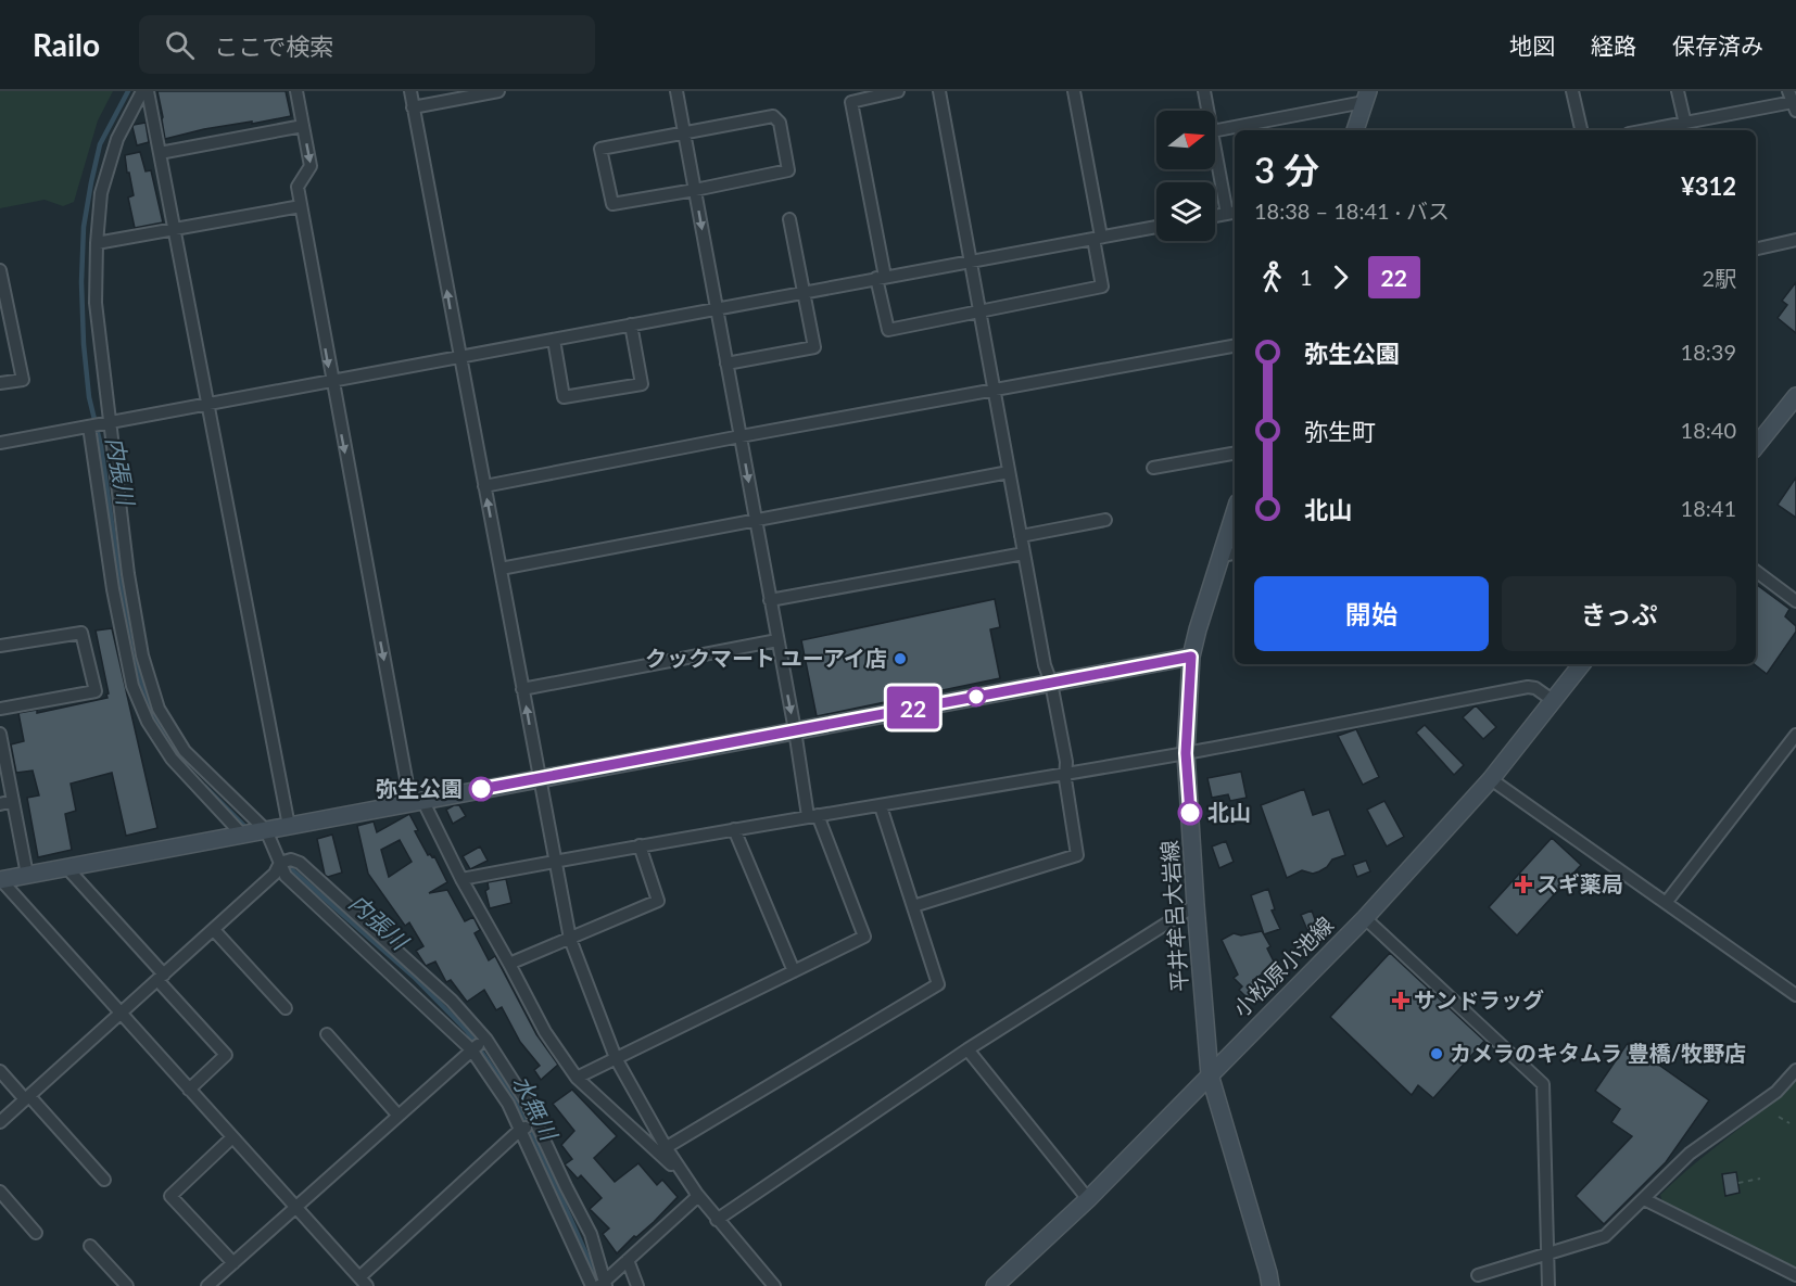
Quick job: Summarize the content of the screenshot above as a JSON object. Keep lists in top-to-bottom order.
{
  "streets": {
    "main road": ["平井牟呂大岩線", "小松原小池線"]
  },
  "crossings": [
    ["平井牟呂大岩線", "小松原小池線"]
  ],
  "water": ["内張川", "水無川"],
  "places": {
    "other": [
      "クックマート ユーアイ店",
      "弥生公園",
      "北山",
      "カメラのキタムラ 豊橋/牧野店"
    ],
    "health": ["スギ薬局", "サンドラッグ"]
  },
  "lines": ["bus line 22"],
  "north": "right",
  "page": {
    "header": "Railo",
    "search": "ここで検索",
    "nav": ["地図", "経路", "保存済み"],
    "on_map": "22",
    "heading": ["3 分", "18:38 – 18:41 · バス", "¥312"],
    "legs": ["1", "22", "2駅"],
    "list": [
      {
        "name": "弥生公園",
        "value": "18:39"
      },
      {
        "name": "弥生町",
        "value": "18:40"
      },
      {
        "name": "北山",
        "value": "18:41"
      }
    ],
    "buttons": ["開始", "きっぷ"]
  }
}
